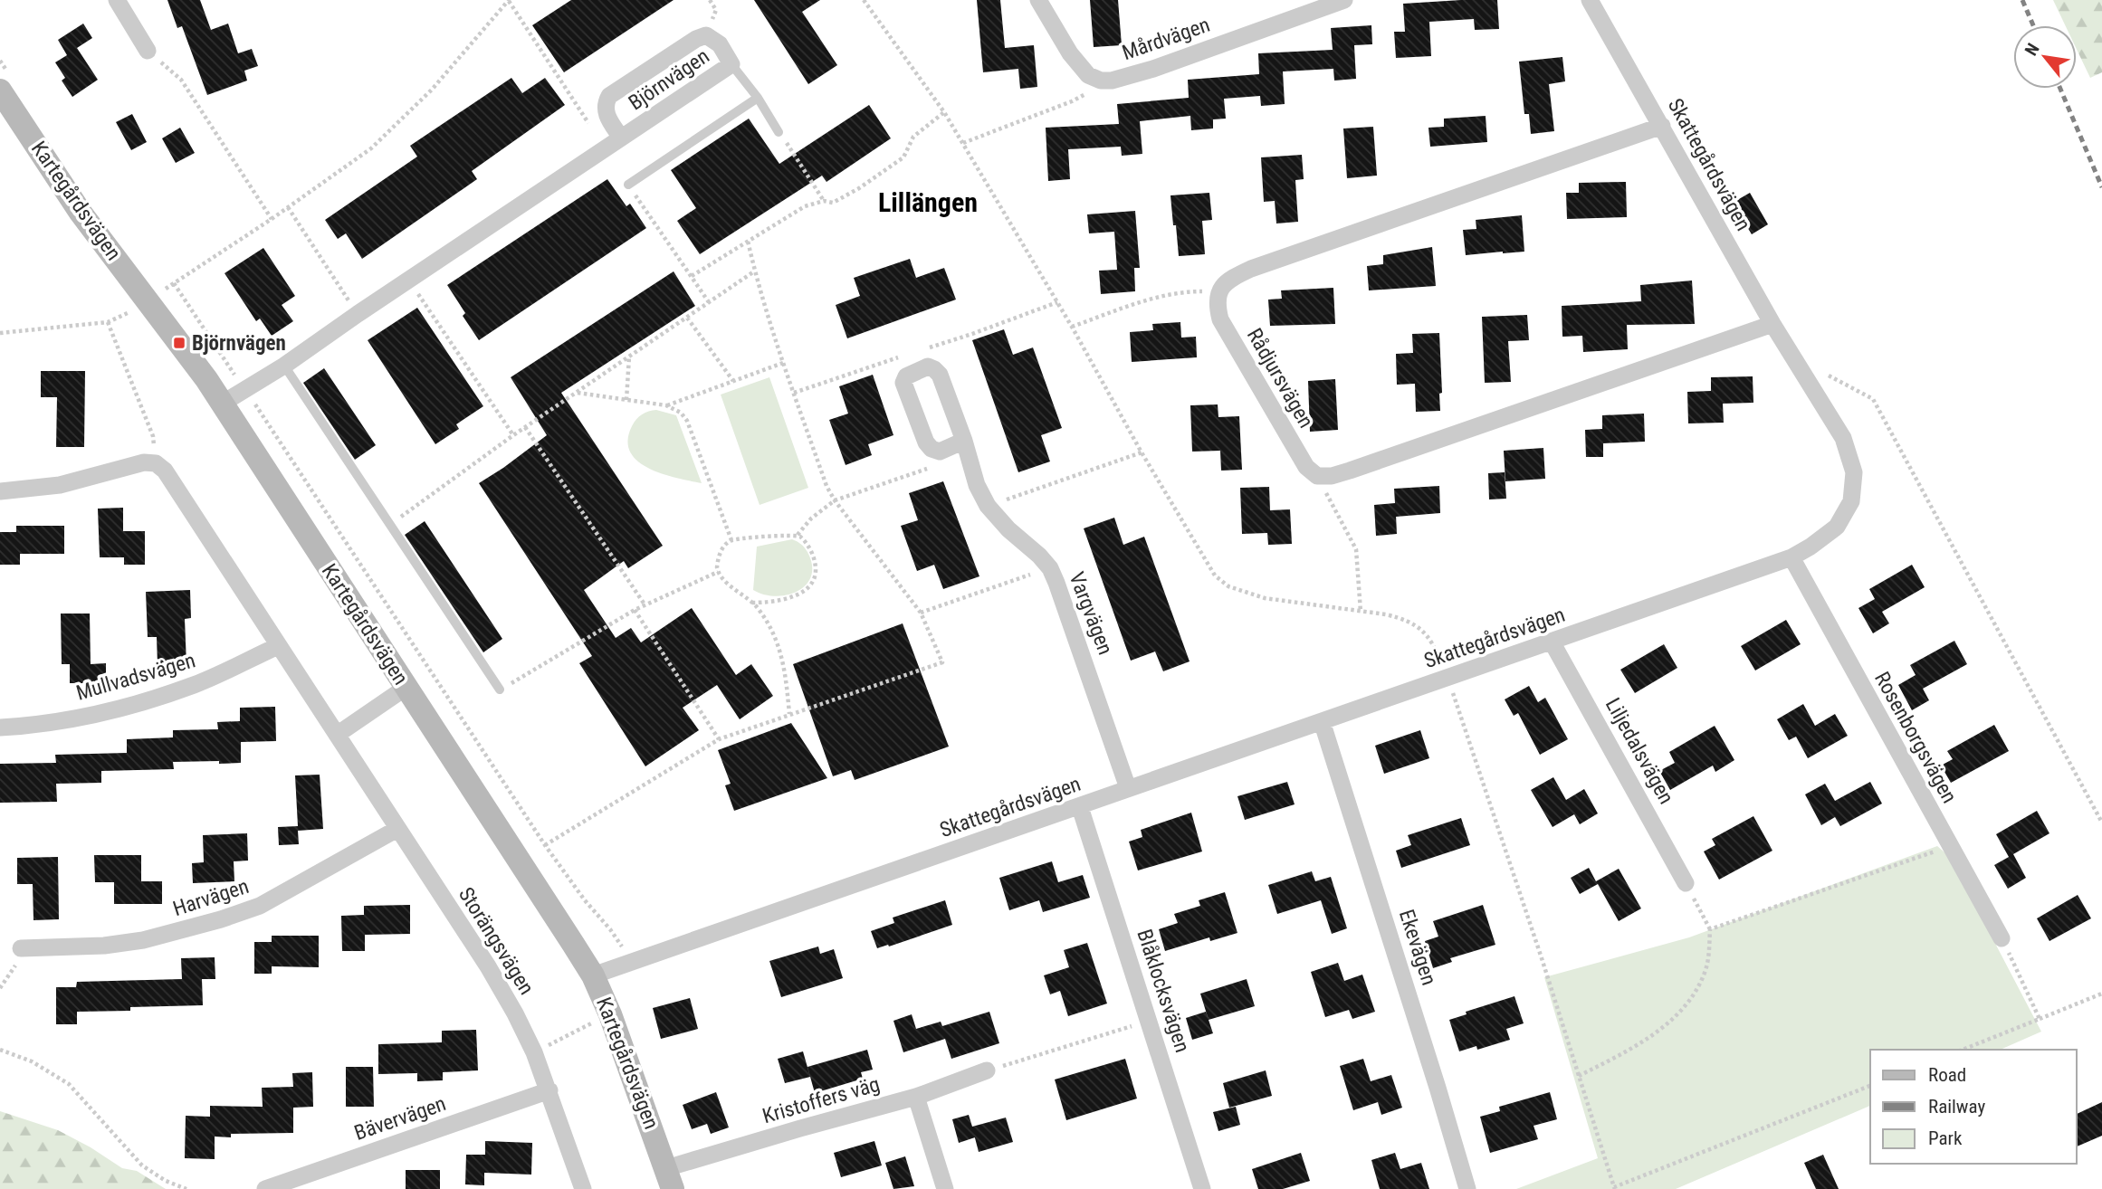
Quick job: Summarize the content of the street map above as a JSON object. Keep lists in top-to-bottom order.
{
  "streets": {
    "street": [
      "Mårdvägen",
      "Björnvägen",
      "Skattegårdsvägen",
      "Kartegårdsvägen",
      "Rådjursvägen",
      "Vargvägen",
      "Mullvadsvägen",
      "Rosenborgsvägen",
      "Liljedalsvägen",
      "Harvägen",
      "Storängsvägen",
      "Ekevägen",
      "Blåklocksvägen",
      "Kristoffers väg",
      "Bävervägen"
    ]
  },
  "crossings": [
    ["Björnvägen", "Kartegårdsvägen"],
    ["Skattegårdsvägen", "Kartegårdsvägen"],
    ["Skattegårdsvägen", "Vargvägen"],
    ["Skattegårdsvägen", "Rosenborgsvägen"],
    ["Skattegårdsvägen", "Liljedalsvägen"],
    ["Skattegårdsvägen", "Ekevägen"],
    ["Skattegårdsvägen", "Blåklocksvägen"],
    ["Kartegårdsvägen", "Kristoffers väg"],
    ["Mullvadsvägen", "Storängsvägen"],
    ["Harvägen", "Storängsvägen"],
    ["Storängsvägen", "Bävervägen"]
  ],
  "districts": ["Lillängen"],
  "places": {
    "transit": ["Björnvägen"]
  },
  "legend": ["Road", "Railway", "Park"],
  "north": "top left"
}
